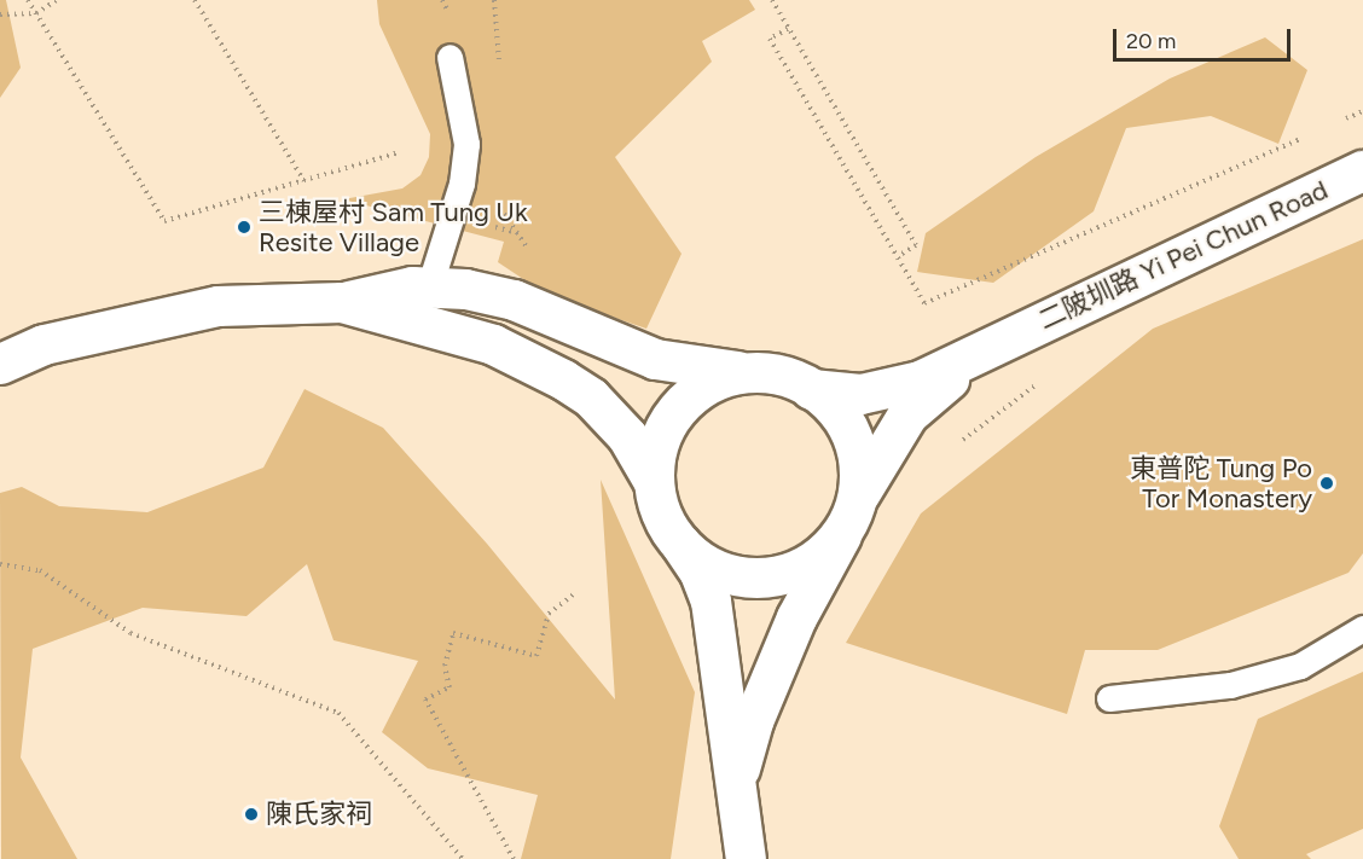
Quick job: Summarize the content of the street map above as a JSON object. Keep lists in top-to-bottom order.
{
  "streets": {
    "street": ["二陂圳路 Yi Pei Chun Road"]
  },
  "places": ["三棟屋村 Sam Tung Uk Resite Village", "東普陀 Tung Po Tor Monastery", "陳氏家祠"],
  "scale_bar": "20 m"
}
